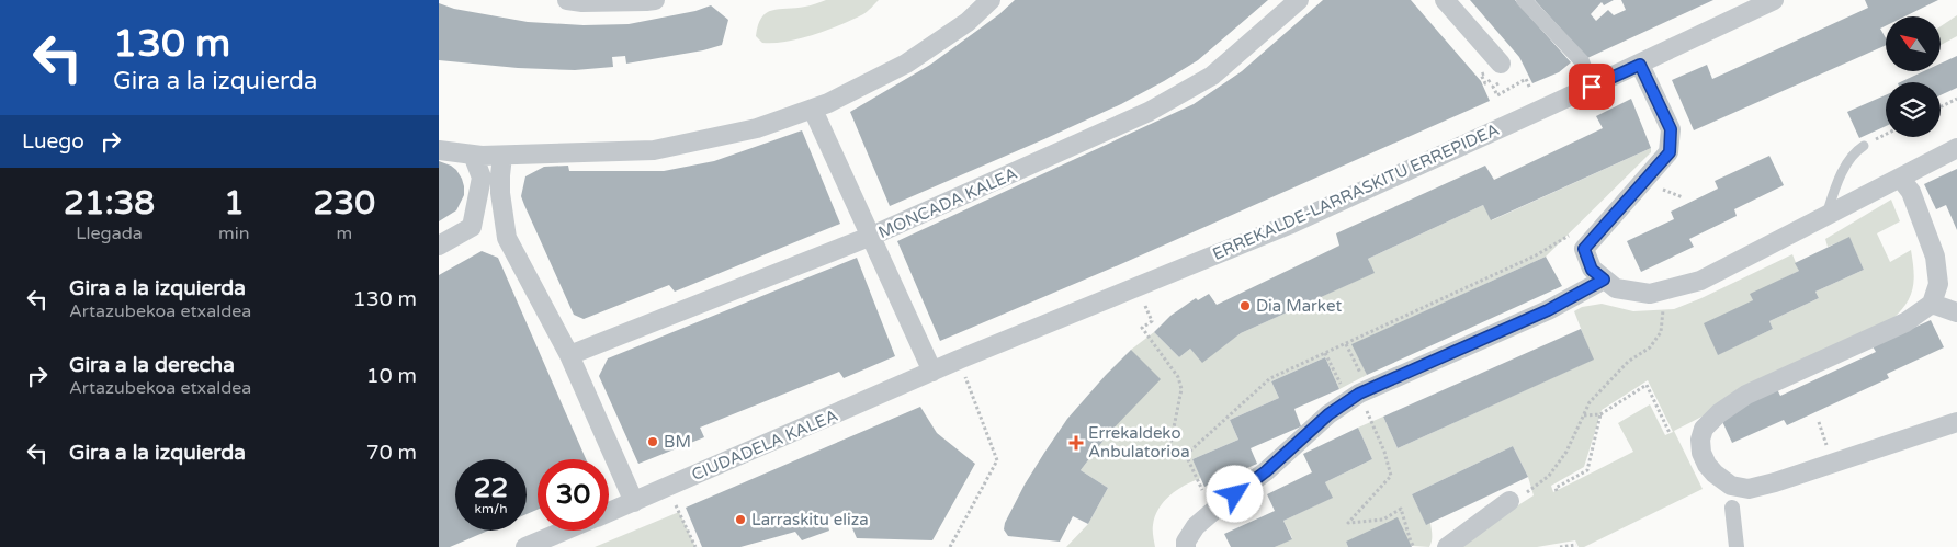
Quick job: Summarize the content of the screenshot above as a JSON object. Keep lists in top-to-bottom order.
{
  "streets": {
    "street": ["ERREKALDE-LARRASKITU ERREPIDEA", "MONCADA KALEA", "CIUDADELA KALEA"]
  },
  "crossings": [
    ["ERREKALDE-LARRASKITU ERREPIDEA", "CIUDADELA KALEA"]
  ],
  "places": {
    "other": ["Dia Market", "BM", "Larraskitu eliza"],
    "health": ["Errekaldeko Anbulatorioa"]
  },
  "north": "top left",
  "page": {
    "turn": ["130 m", "Gira a la izquierda"],
    "then": "Luego",
    "eta": [
      "21:38",
      "Llegada",
      "1",
      "min",
      "230",
      "m"
    ],
    "list": [
      {
        "name": "Gira a la izquierda",
        "note": "Artazubekoa etxaldea",
        "value": "130 m"
      },
      {
        "name": "Gira a la derecha",
        "note": "Artazubekoa etxaldea",
        "value": "10 m"
      },
      {
        "name": "Gira a la izquierda",
        "value": "70 m"
      }
    ],
    "speed": "22 km/h",
    "limit": "30"
  }
}
